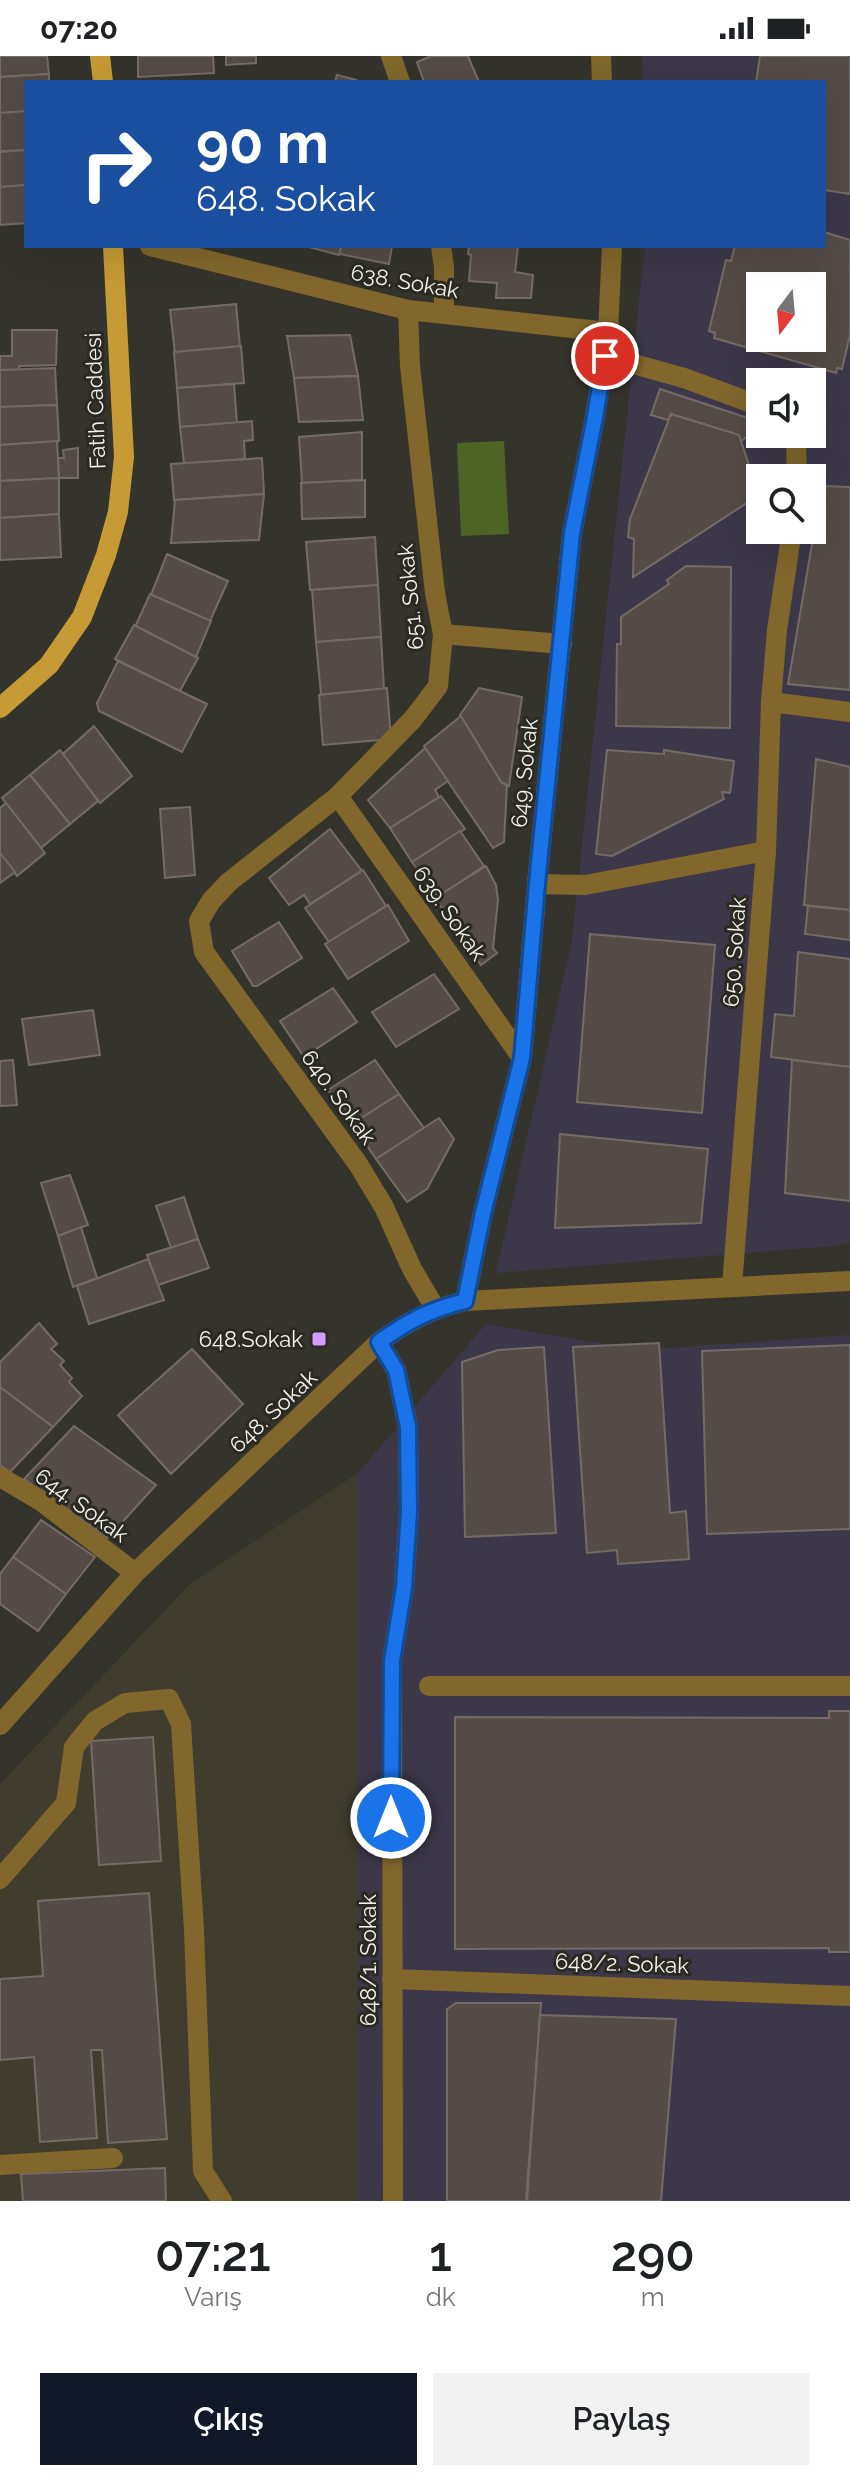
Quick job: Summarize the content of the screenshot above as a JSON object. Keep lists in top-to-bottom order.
{
  "streets": {
    "main road": ["Fatih Caddesi"],
    "street": [
      "638. Sokak",
      "651. Sokak",
      "649. Sokak",
      "639. Sokak",
      "650. Sokak",
      "640. Sokak",
      "648. Sokak",
      "644. Sokak",
      "648/1. Sokak",
      "648/2. Sokak"
    ]
  },
  "crossings": [
    ["638. Sokak", "651. Sokak"],
    ["638. Sokak", "649. Sokak"],
    ["651. Sokak", "639. Sokak"],
    ["651. Sokak", "640. Sokak"],
    ["649. Sokak", "639. Sokak"],
    ["649. Sokak", "648. Sokak"],
    ["650. Sokak", "648. Sokak"],
    ["640. Sokak", "648. Sokak"],
    ["648. Sokak", "644. Sokak"],
    ["648. Sokak", "648/1. Sokak"],
    ["648/1. Sokak", "648/2. Sokak"]
  ],
  "places": {
    "transit": ["648.Sokak"]
  },
  "north": "bottom",
  "page": {
    "status": "07:20",
    "turn": ["90 m", "648. Sokak"],
    "eta": [
      "07:21",
      "Varış",
      "1",
      "dk",
      "290",
      "m"
    ],
    "buttons": ["Çıkış", "Paylaş"]
  }
}
